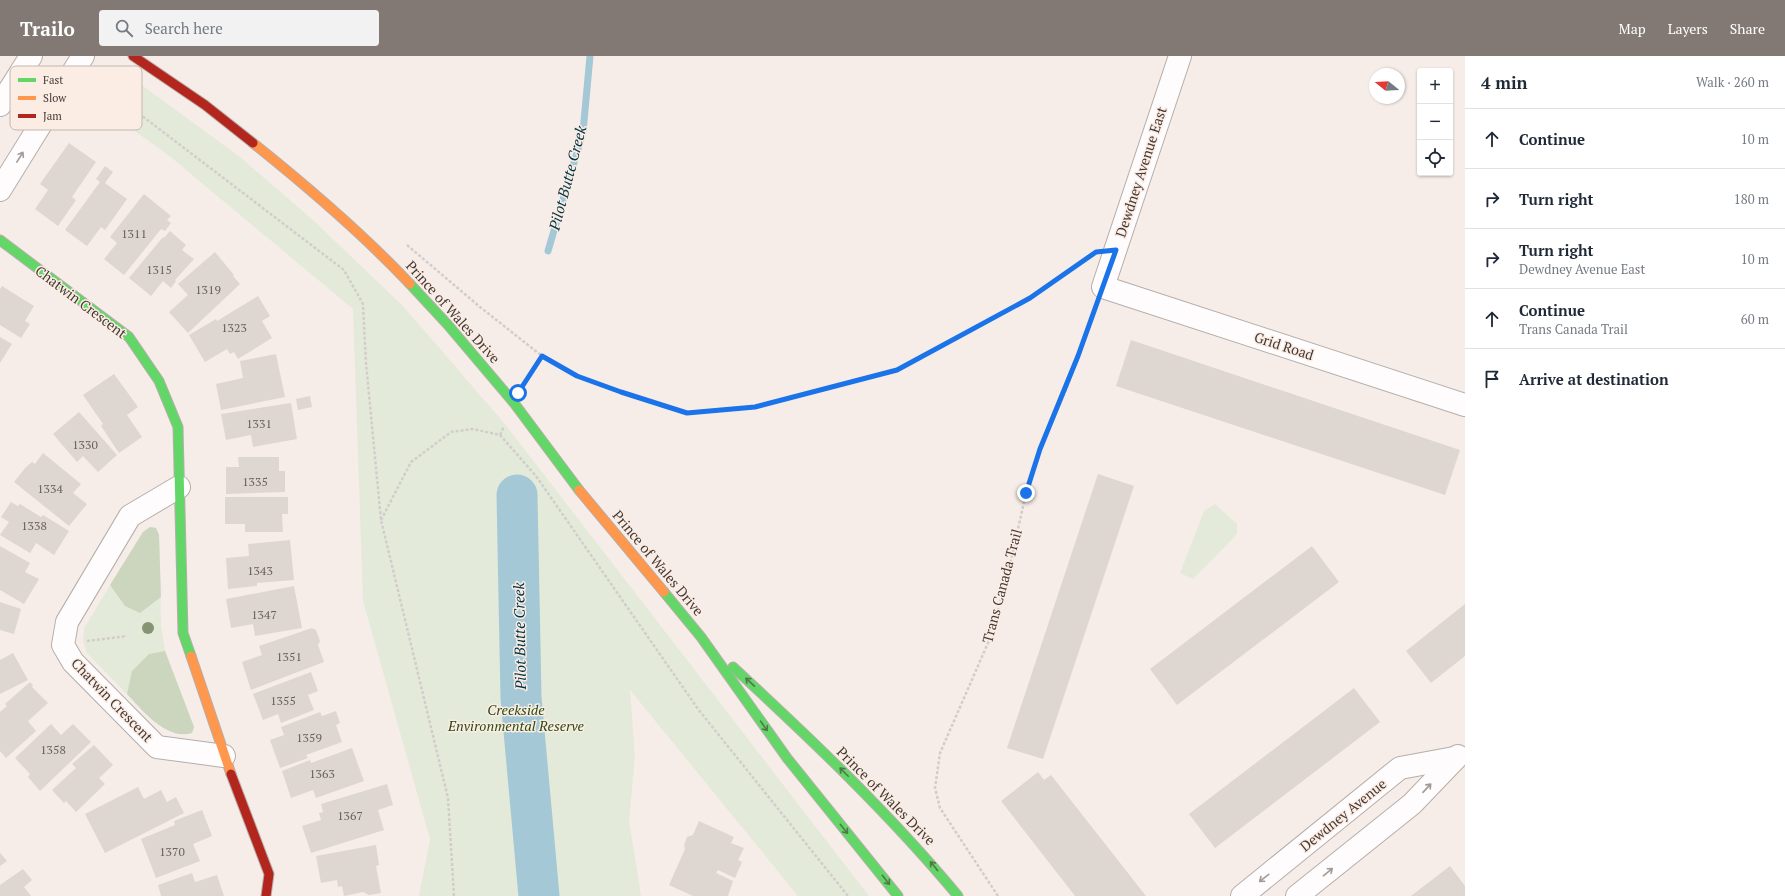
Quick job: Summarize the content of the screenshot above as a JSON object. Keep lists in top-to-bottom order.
{
  "streets": {
    "main road": ["Chatwin Crescent", "Prince of Wales Drive"],
    "street": ["Dewdney Avenue East", "Grid Road", "Dewdney Avenue"],
    "path": ["Trans Canada Trail"]
  },
  "crossings": [
    ["Dewdney Avenue East", "Grid Road"],
    ["Dewdney Avenue East", "Trans Canada Trail"],
    ["Grid Road", "Trans Canada Trail"]
  ],
  "water": ["Pilot Butte Creek"],
  "parks": ["Creekside Environmental Reserve"],
  "house_numbers": [
    "1311",
    "1315",
    "1319",
    "1323",
    "1331",
    "1330",
    "1335",
    "1334",
    "1338",
    "1343",
    "1347",
    "1351",
    "1355",
    "1359",
    "1358",
    "1363",
    "1367",
    "1370"
  ],
  "legend": ["Fast", "Slow", "Jam"],
  "north": "left",
  "page": {
    "header": "Trailo",
    "search": "Search here",
    "nav": ["Map", "Layers", "Share"],
    "heading": ["4 min", "Walk · 260 m"],
    "map_buttons": ["+", "−"],
    "list": [
      ["Continue", "10 m"],
      ["Turn right", "180 m"],
      ["Turn right", "Dewdney Avenue East", "10 m"],
      ["Continue", "Trans Canada Trail", "60 m"],
      "Arrive at destination"
    ]
  }
}
